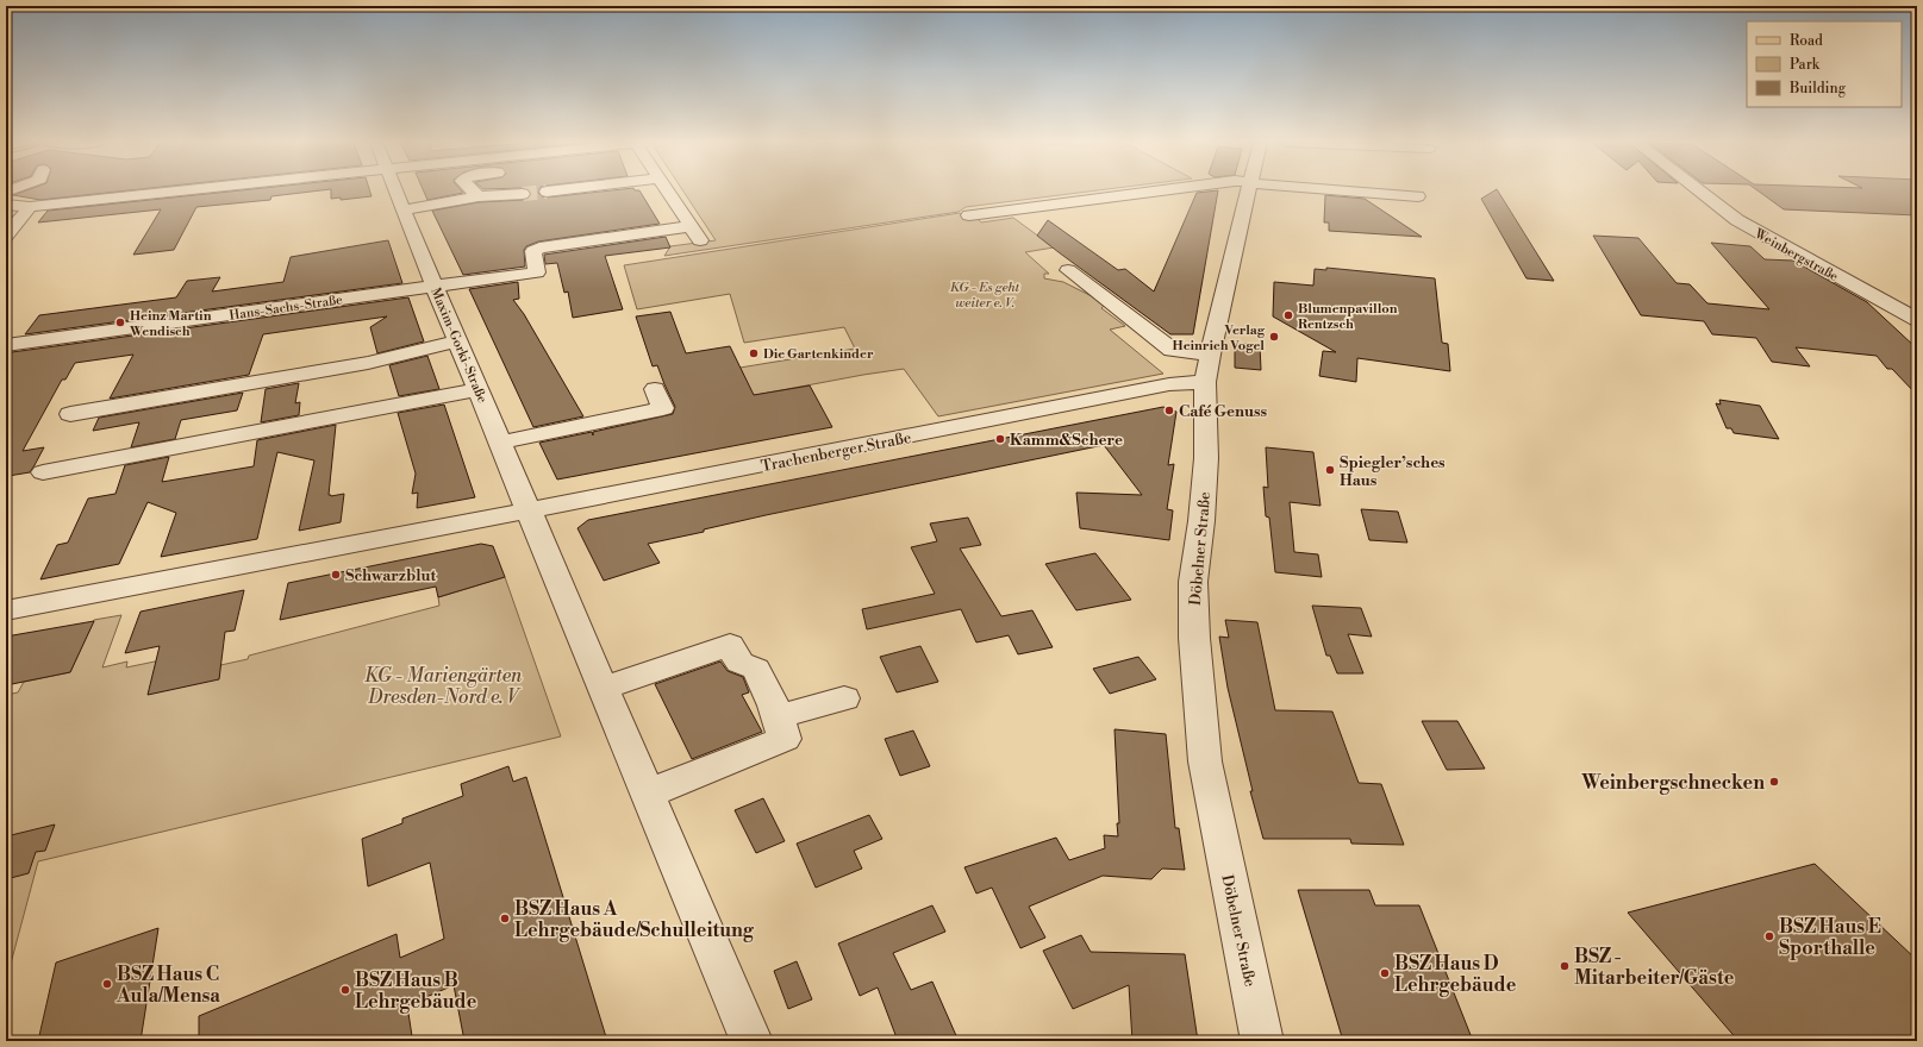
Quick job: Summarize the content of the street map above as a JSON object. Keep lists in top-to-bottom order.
{
  "streets": {
    "street": [
      "Weinbergstraße",
      "Hans-Sachs-Straße",
      "Maxim-Gorki-Straße",
      "Trachenberger Straße",
      "Döbelner Straße"
    ]
  },
  "crossings": [
    ["Hans-Sachs-Straße", "Maxim-Gorki-Straße"],
    ["Maxim-Gorki-Straße", "Trachenberger Straße"],
    ["Trachenberger Straße", "Döbelner Straße"]
  ],
  "parks": ["KG - Es geht weiter e. V.", "KG - Mariengärten Dresden-Nord e. V"],
  "places": [
    "Blumenpavillon Rentzsch",
    "Heinz Martin Wendisch",
    "Verlag Heinrich Vogel",
    "Die Gartenkinder",
    "Café Genuss",
    "Kamm&Schere",
    "Spiegler’sches Haus",
    "Schwarzblut",
    "Weinbergschnecken",
    "BSZ Haus A Lehrgebäude/Schulleitung",
    "BSZ Haus E Sporthalle",
    "BSZ - Mitarbeiter/Gäste",
    "BSZ Haus D Lehrgebäude",
    "BSZ Haus C Aula/Mensa",
    "BSZ Haus B Lehrgebäude"
  ],
  "legend": ["Road", "Park", "Building"]
}
